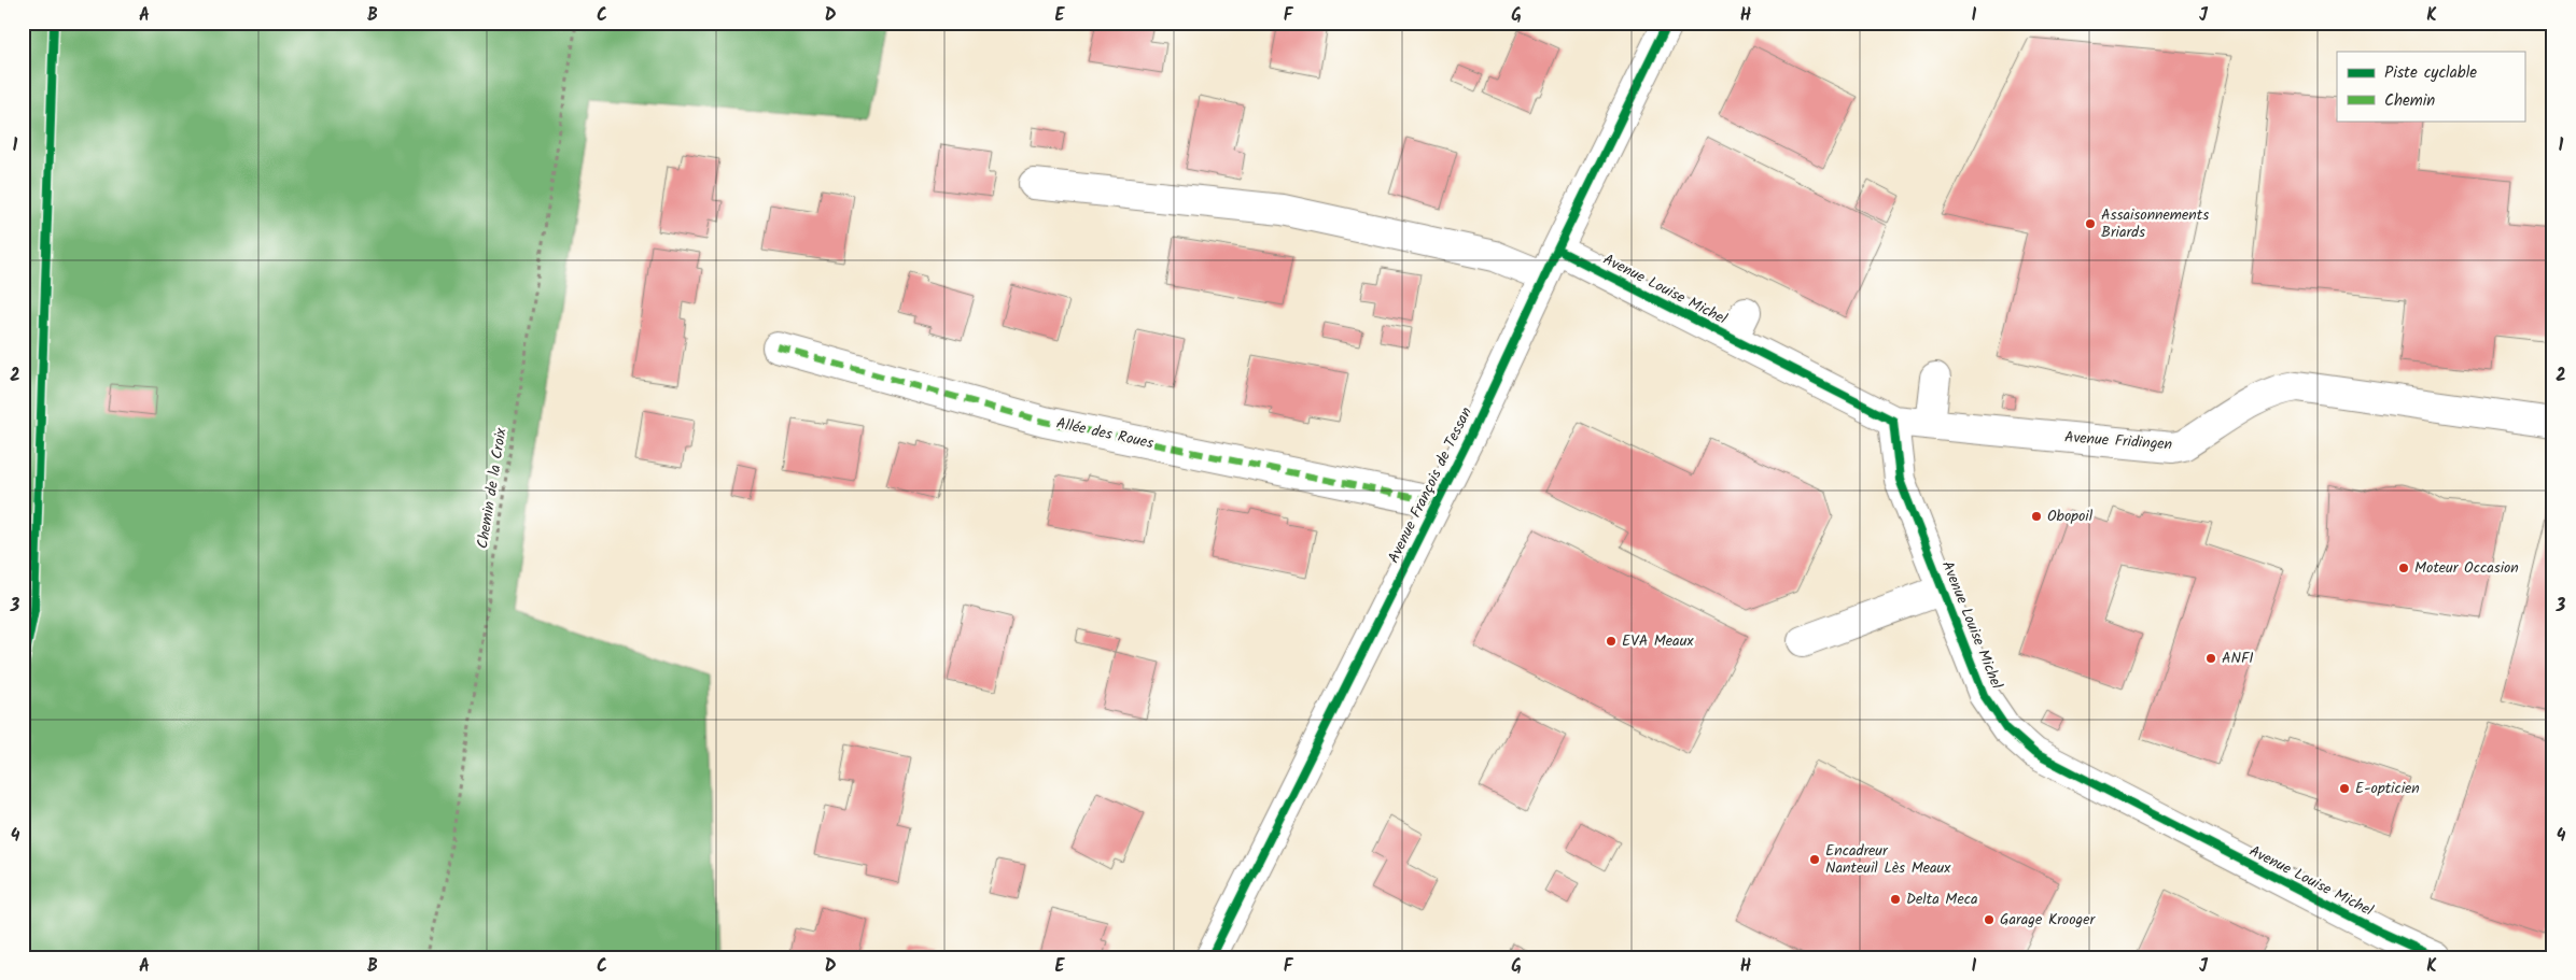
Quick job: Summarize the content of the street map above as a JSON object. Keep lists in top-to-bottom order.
{
  "streets": {
    "street": [
      "Avenue Louise Michel",
      "Allée des Roues",
      "Avenue Fridingen",
      "Avenue François de Tessan"
    ],
    "path": ["Chemin de la Croix"]
  },
  "crossings": [
    ["Avenue Louise Michel", "Avenue Fridingen"],
    ["Avenue Louise Michel", "Avenue François de Tessan"],
    ["Allée des Roues", "Avenue François de Tessan"]
  ],
  "places": [
    "Assaisonnements Briards",
    "Obopoil",
    "Moteur Occasion",
    "EVA Meaux",
    "ANFI",
    "E-opticien",
    "Encadreur Nanteuil Lès Meaux",
    "Delta Meca",
    "Garage Krooger"
  ],
  "legend": ["Piste cyclable", "Chemin"],
  "grid": {
    "columns": [
      "A",
      "B",
      "C",
      "D",
      "E",
      "F",
      "G",
      "H",
      "I",
      "J",
      "K"
    ],
    "rows": [
      "1",
      "2",
      "3",
      "4"
    ]
  }
}
